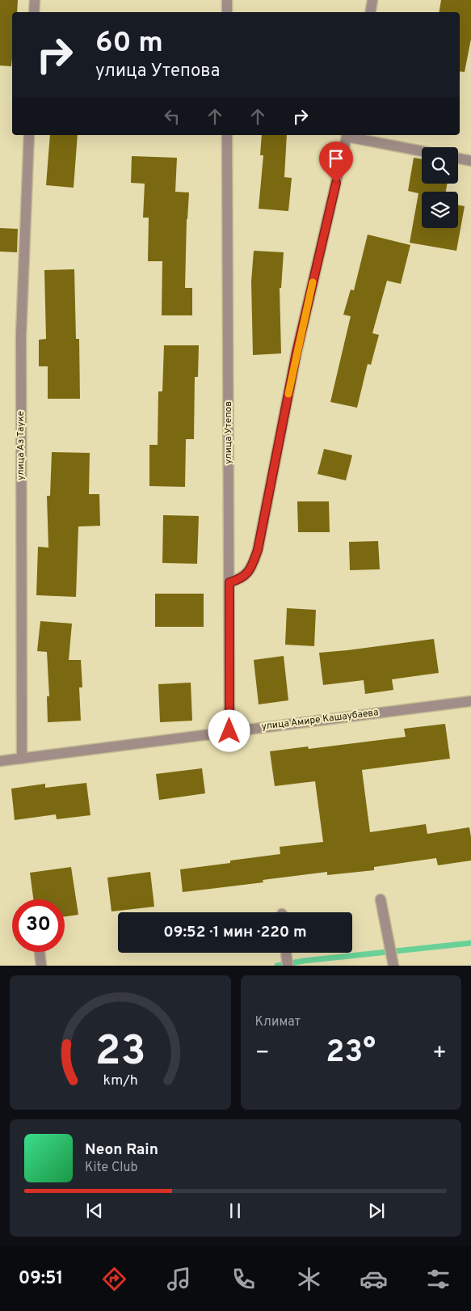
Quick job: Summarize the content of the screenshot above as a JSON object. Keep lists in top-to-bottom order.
{
  "streets": {
    "street": ["улица Утепов", "улица Аз Тауке", "улица Амире Кашаубаева"]
  },
  "crossings": [
    ["улица Утепов", "улица Амире Кашаубаева"],
    ["улица Аз Тауке", "улица Амире Кашаубаева"]
  ],
  "page": {
    "turn": ["60 m", "улица Утепова"],
    "limit": "30",
    "trip": "09:52 · 1 мин · 220 m",
    "tile": "Климат",
    "heat": ["−", "23°", "+"],
    "song": ["Neon Rain", "Kite Club"],
    "tabs": "09:51",
    "gauge": ["23", "km/h"]
  }
}
